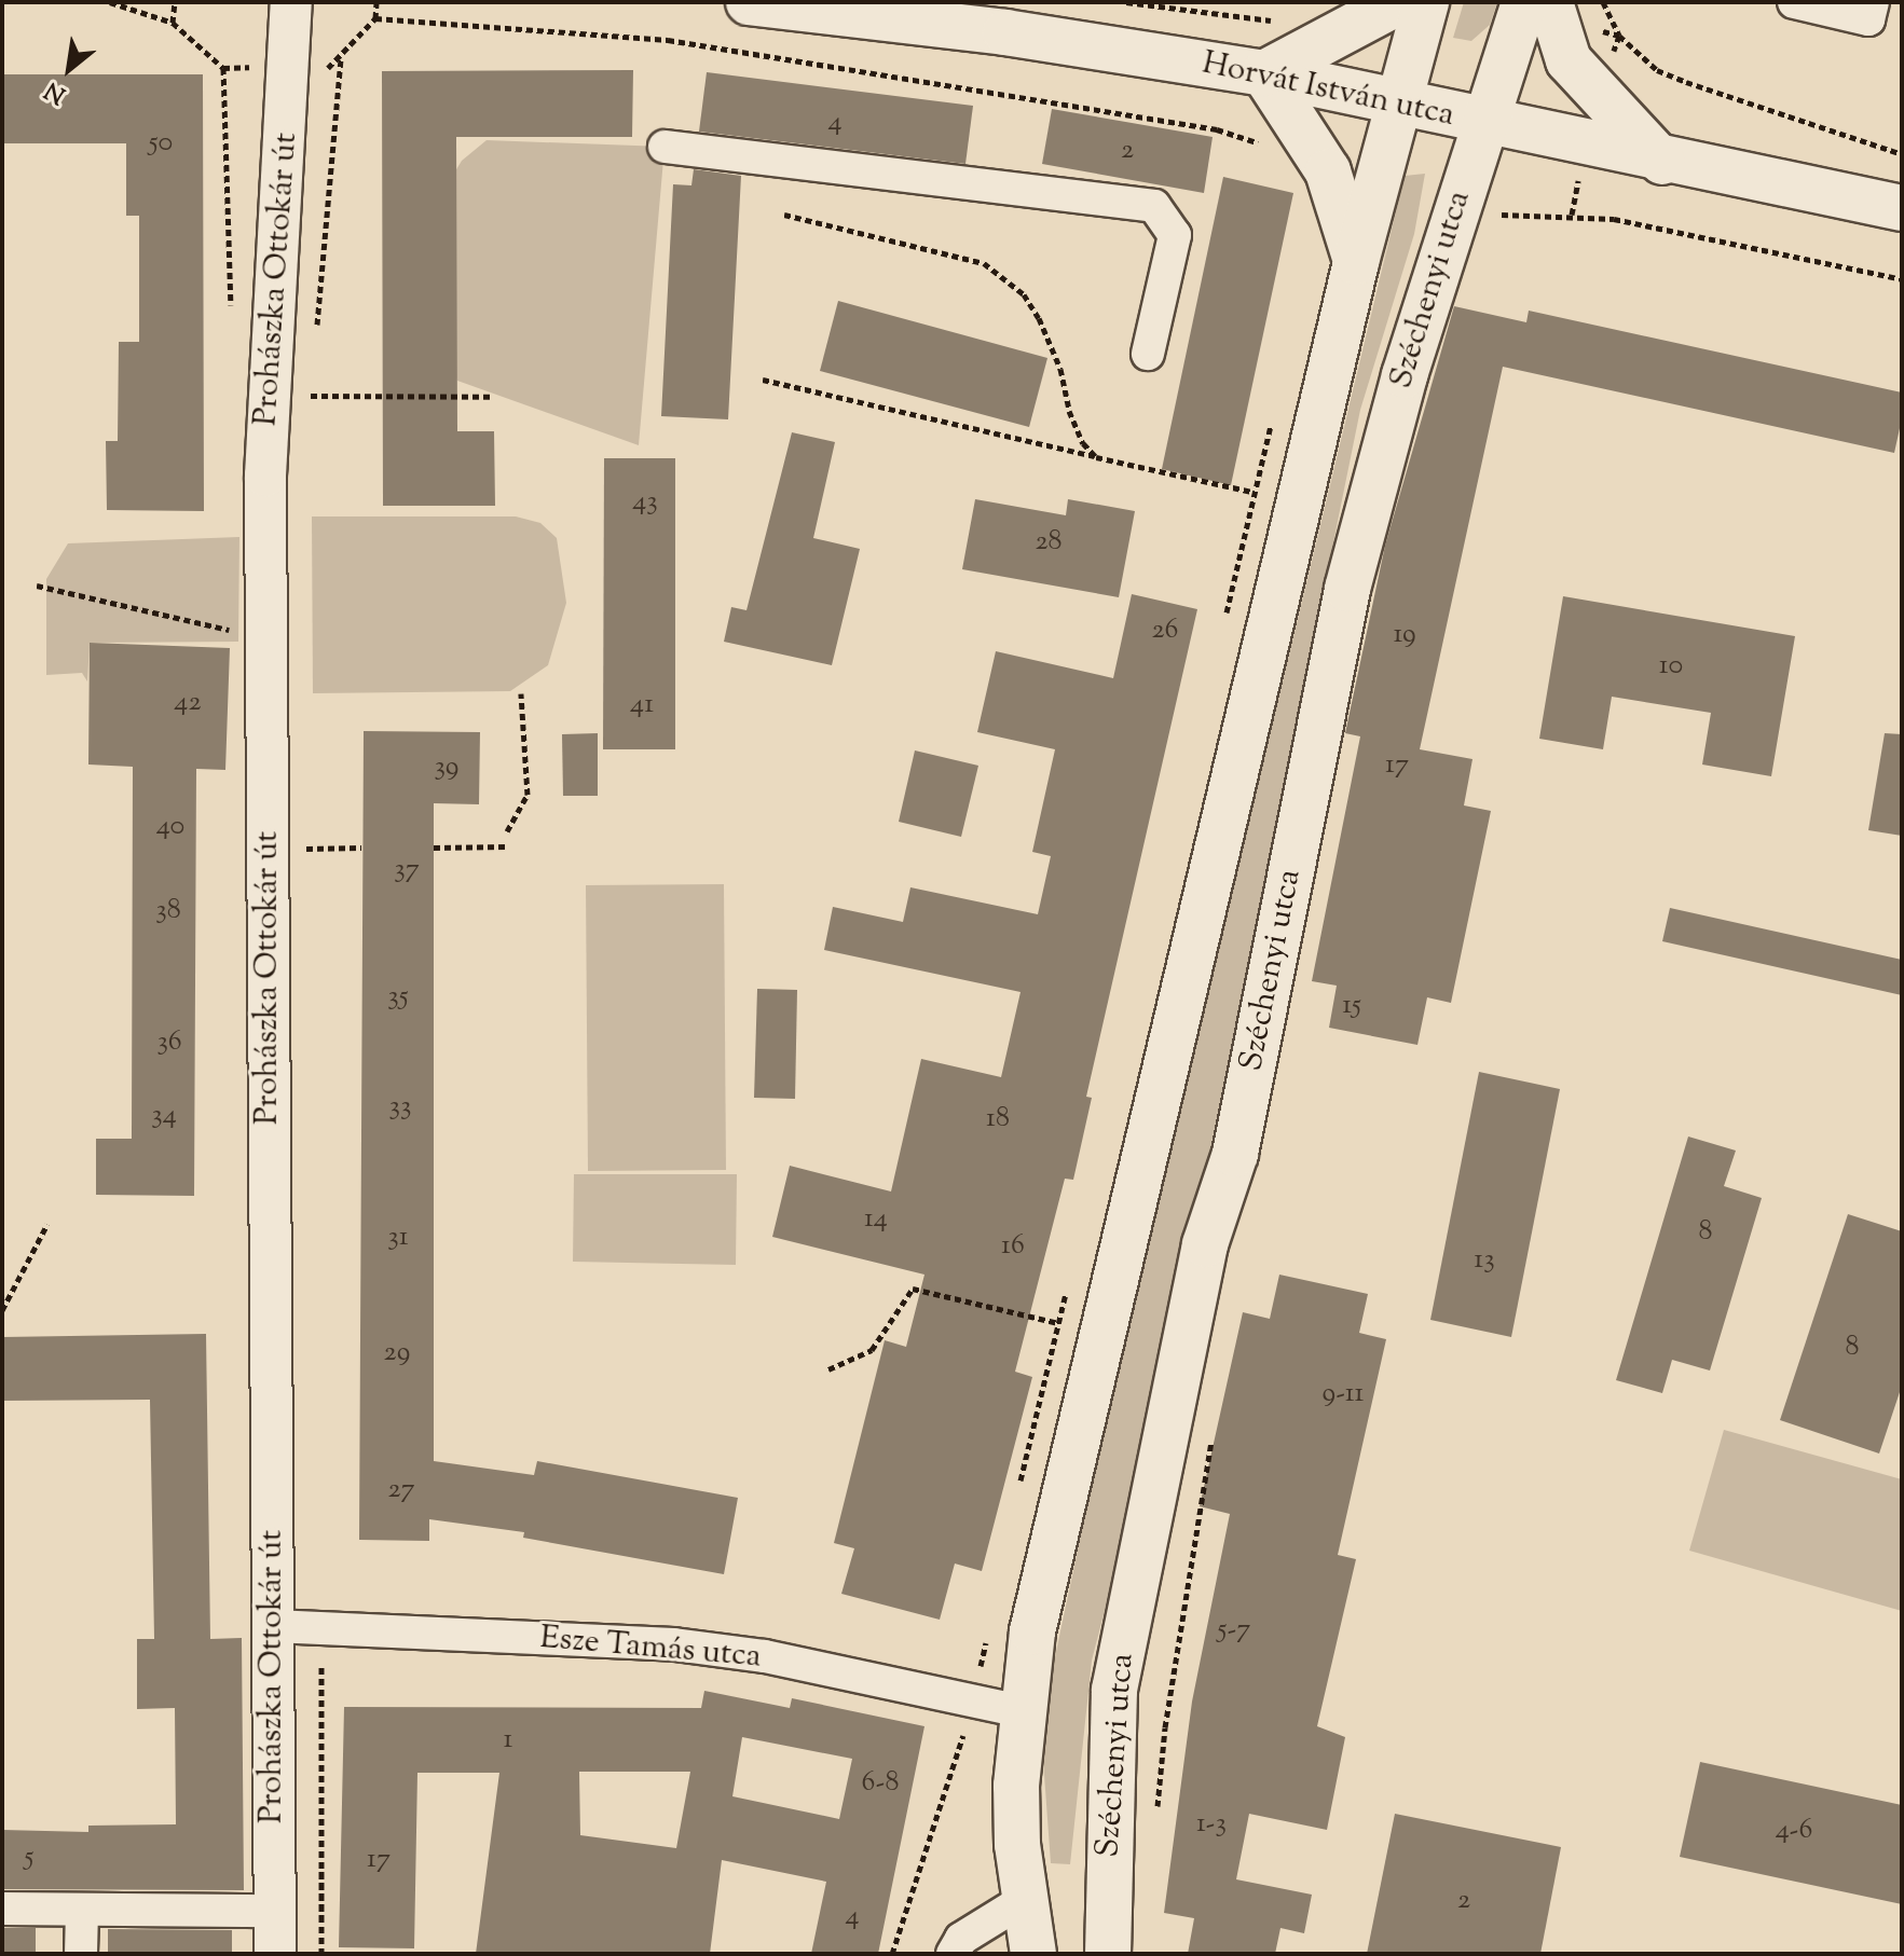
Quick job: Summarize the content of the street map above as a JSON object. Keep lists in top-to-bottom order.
{
  "streets": {
    "main road": ["Horvát István utca", "Széchenyi utca"],
    "street": ["Prohászka Ottokár út", "Esze Tamás utca"]
  },
  "crossings": [
    ["Horvát István utca", "Széchenyi utca"],
    ["Prohászka Ottokár út", "Esze Tamás utca"]
  ],
  "house_numbers": [
    "4",
    "50",
    "2",
    "43",
    "28",
    "26",
    "19",
    "10",
    "42",
    "41",
    "17",
    "39",
    "40",
    "37",
    "38",
    "35",
    "15",
    "36",
    "33",
    "34",
    "18",
    "14",
    "8",
    "31",
    "16",
    "13",
    "8",
    "29",
    "9-11",
    "27",
    "5-7",
    "1",
    "6-8",
    "1-3",
    "4-6",
    "5",
    "17",
    "2",
    "4"
  ],
  "north": "bottom left"
}
